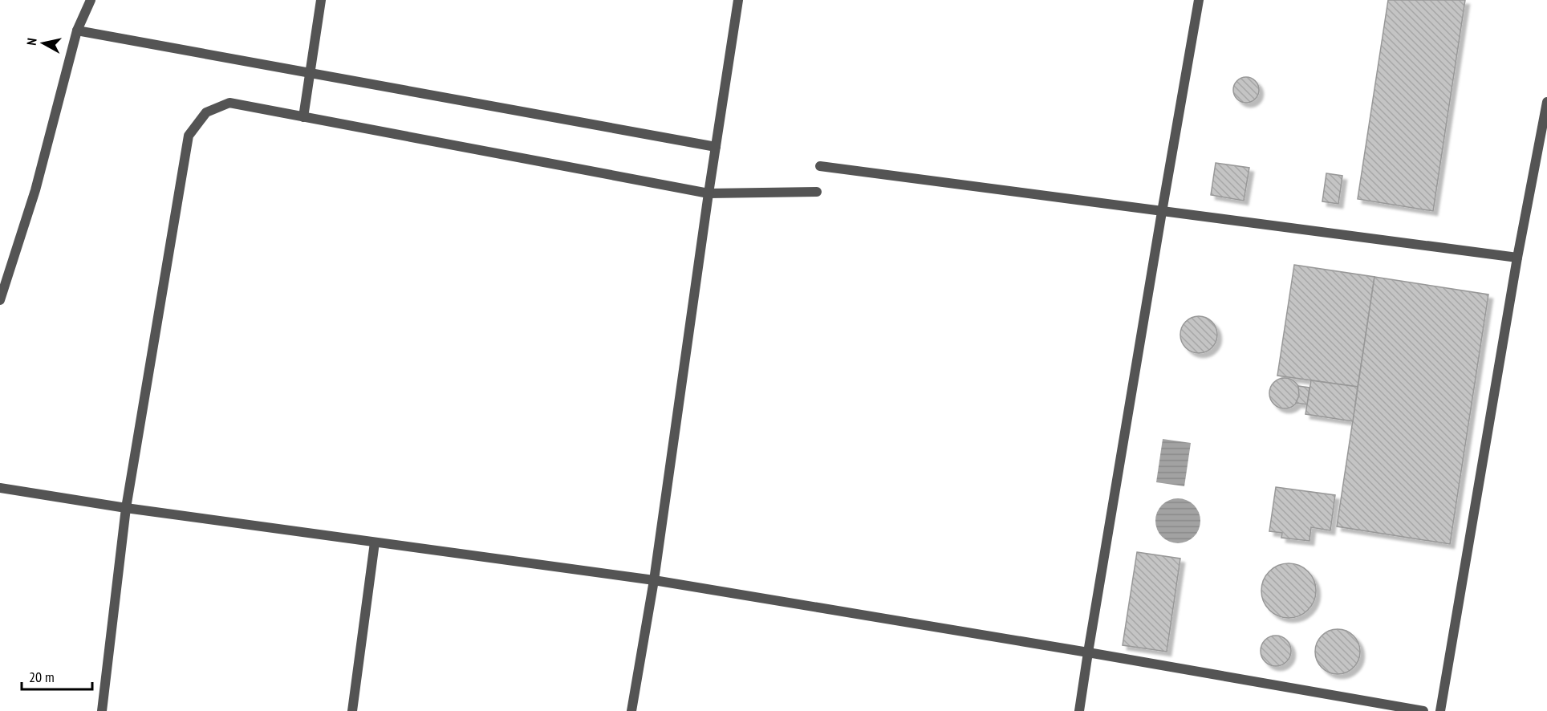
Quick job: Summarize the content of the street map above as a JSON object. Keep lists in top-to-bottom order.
{
  "scale_bar": "20 m",
  "north": "left"
}
